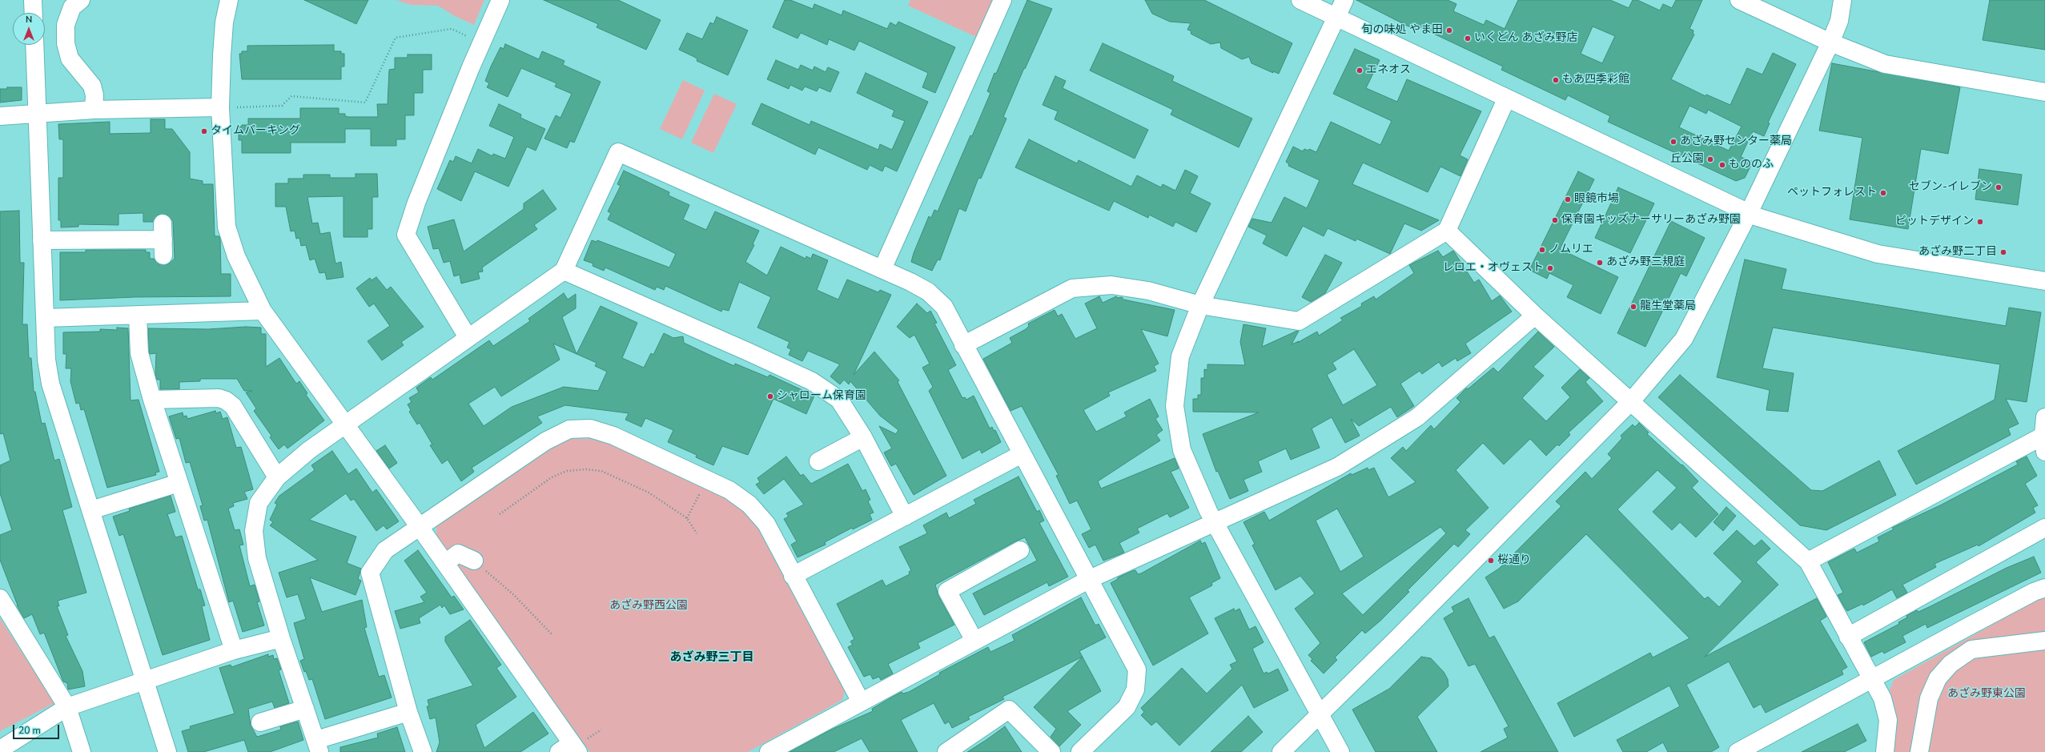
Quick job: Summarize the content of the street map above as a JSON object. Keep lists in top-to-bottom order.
{
  "districts": ["あざみ野三丁目"],
  "parks": ["あざみ野西公園", "あざみ野東公園"],
  "places": [
    "旬の味処 やま田",
    "いくどん あざみ野店",
    "エネオス",
    "もあ四季彩館",
    "タイムパーキング",
    "あざみ野センター薬局",
    "丘公園",
    "もののふ",
    "セブン-イレブン",
    "ペットフォレスト",
    "眼鏡市場",
    "保育園キッズナーサリーあざみ野園",
    "ピットデザイン",
    "ノムリエ",
    "あざみ野二丁目",
    "あざみ野三規庭",
    "レロエ・オヴェスト",
    "龍生堂薬局",
    "シャローム保育園",
    "桜通り"
  ],
  "scale_bar": "20 m",
  "north": "top"
}
